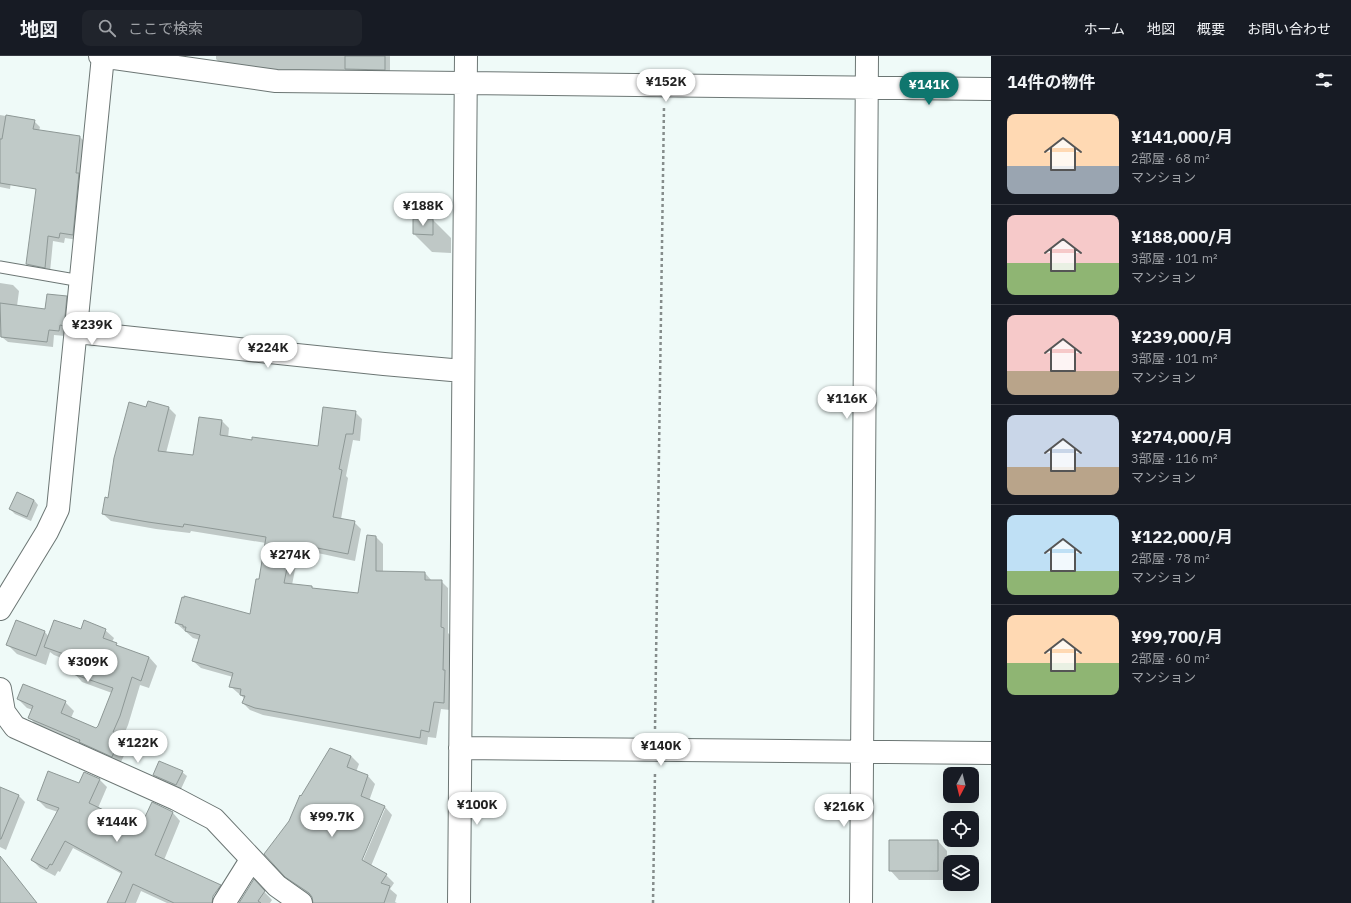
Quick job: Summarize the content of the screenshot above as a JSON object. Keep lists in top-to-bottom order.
{
  "north": "bottom",
  "page": {
    "header": "地図",
    "search": "ここで検索",
    "nav": [
      "ホーム",
      "地図",
      "概要",
      "お問い合わせ"
    ],
    "heading": "14件の物件",
    "price": [
      "¥152K",
      "¥141K",
      "¥188K",
      "¥239K",
      "¥224K",
      "¥116K",
      "¥274K",
      "¥309K",
      "¥122K",
      "¥140K",
      "¥100K",
      "¥216K",
      "¥99.7K",
      "¥144K"
    ],
    "list": [
      {
        "name": "¥141,000/月",
        "note": "2部屋 · 68 m² · マンション"
      },
      {
        "name": "¥188,000/月",
        "note": "3部屋 · 101 m² · マンション"
      },
      {
        "name": "¥239,000/月",
        "note": "3部屋 · 101 m² · マンション"
      },
      {
        "name": "¥274,000/月",
        "note": "3部屋 · 116 m² · マンション"
      },
      {
        "name": "¥122,000/月",
        "note": "2部屋 · 78 m² · マンション"
      },
      {
        "name": "¥99,700/月",
        "note": "2部屋 · 60 m² · マンション"
      }
    ]
  }
}
